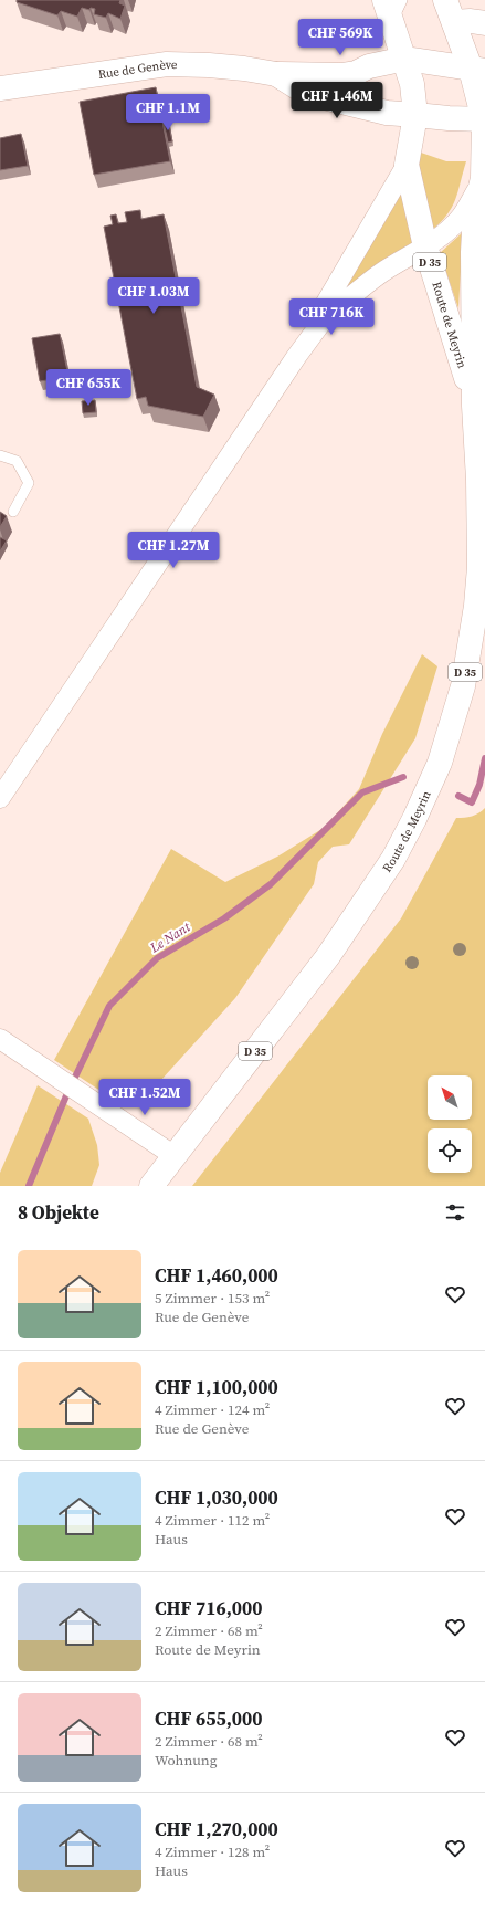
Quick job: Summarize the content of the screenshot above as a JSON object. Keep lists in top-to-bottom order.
{
  "streets": {
    "main road": ["Rue de Genève", "D 35", "Route de Meyrin"]
  },
  "crossings": [
    ["Rue de Genève", "Route de Meyrin"]
  ],
  "water": ["Le Nant"],
  "north": "top left",
  "page": {
    "price": [
      "CHF 569K",
      "CHF 1.46M",
      "CHF 1.1M",
      "CHF 1.03M",
      "CHF 716K",
      "CHF 655K",
      "CHF 1.27M",
      "CHF 1.52M"
    ],
    "heading": "8 Objekte",
    "list": [
      {
        "name": "CHF 1,460,000",
        "note": "5 Zimmer · 153 m² · Rue de Genève"
      },
      {
        "name": "CHF 1,100,000",
        "note": "4 Zimmer · 124 m² · Rue de Genève"
      },
      {
        "name": "CHF 1,030,000",
        "note": "4 Zimmer · 112 m² · Haus"
      },
      {
        "name": "CHF 716,000",
        "note": "2 Zimmer · 68 m² · Route de Meyrin"
      },
      {
        "name": "CHF 655,000",
        "note": "2 Zimmer · 68 m² · Wohnung"
      },
      {
        "name": "CHF 1,270,000",
        "note": "4 Zimmer · 128 m² · Haus"
      }
    ]
  }
}
